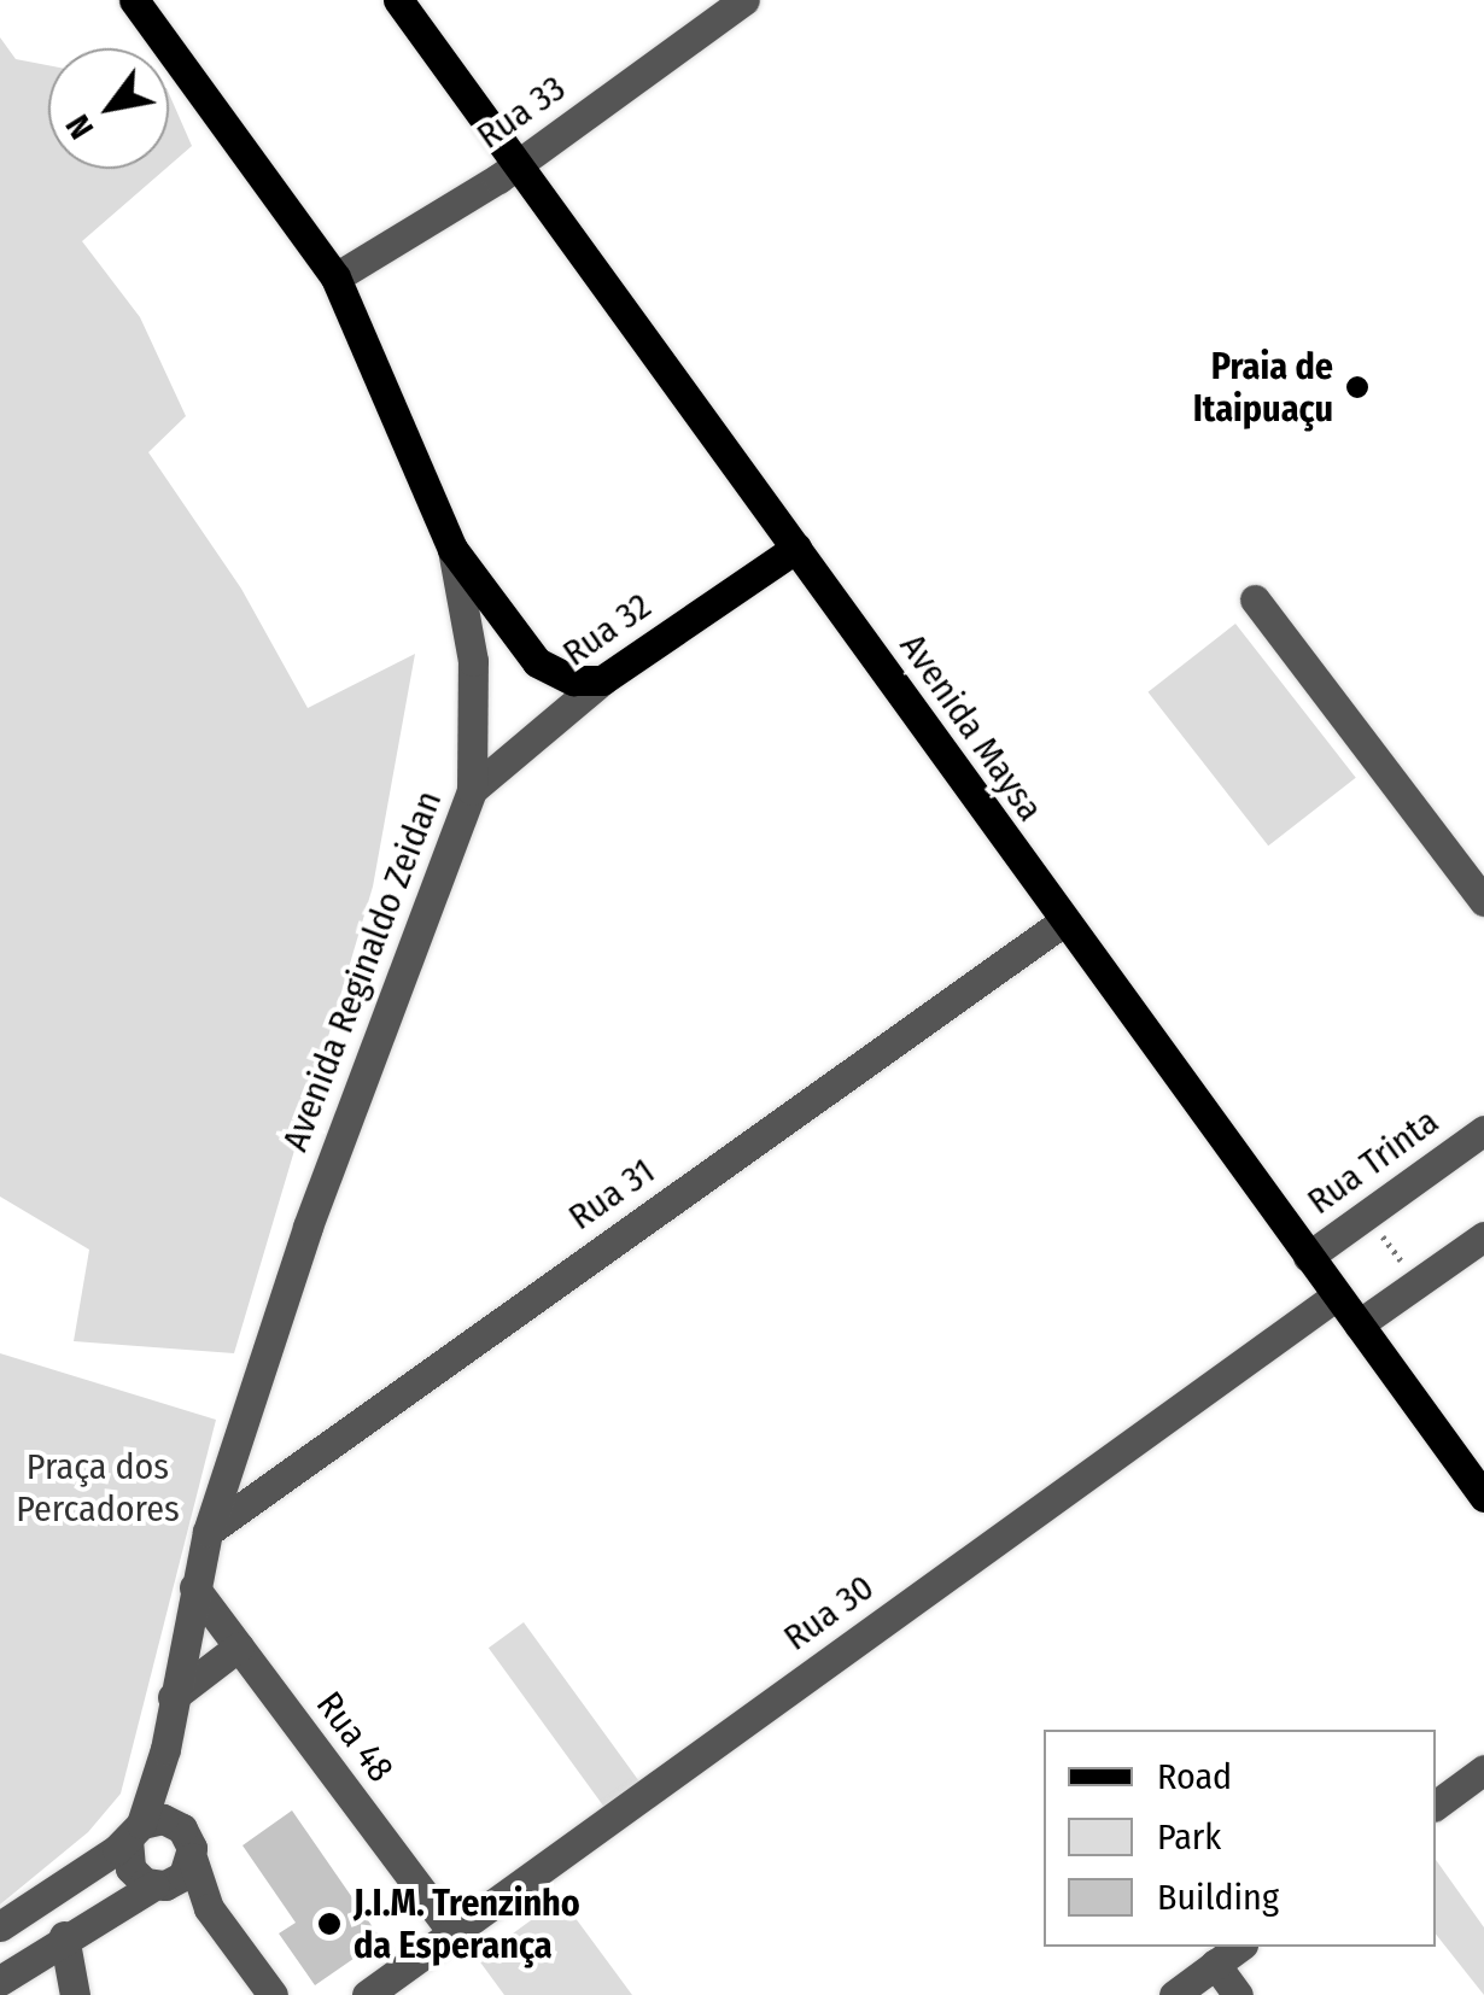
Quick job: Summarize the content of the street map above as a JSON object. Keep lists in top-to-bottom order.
{
  "streets": {
    "main road": ["Rua 32", "Avenida Maysa", "Avenida Reginaldo Zeidan"],
    "street": [
      "Rua 33",
      "Rua Trinta",
      "Rua 31",
      "Rua 30",
      "Rua 48"
    ]
  },
  "crossings": [
    ["Rua 33", "Avenida Maysa"],
    ["Rua 33", "Avenida Reginaldo Zeidan"],
    ["Rua 32", "Avenida Maysa"],
    ["Rua 32", "Avenida Reginaldo Zeidan"],
    ["Avenida Maysa", "Rua Trinta"],
    ["Avenida Maysa", "Rua 31"],
    ["Avenida Maysa", "Rua 30"],
    ["Avenida Reginaldo Zeidan", "Rua 31"],
    ["Avenida Reginaldo Zeidan", "Rua 48"],
    ["Rua 30", "Rua 48"]
  ],
  "parks": ["Praça dos Percadores"],
  "places": ["Praia de Itaipuaçu", "J.I.M. Trenzinho da Esperança"],
  "legend": ["Road", "Park", "Building"],
  "north": "bottom left"
}
